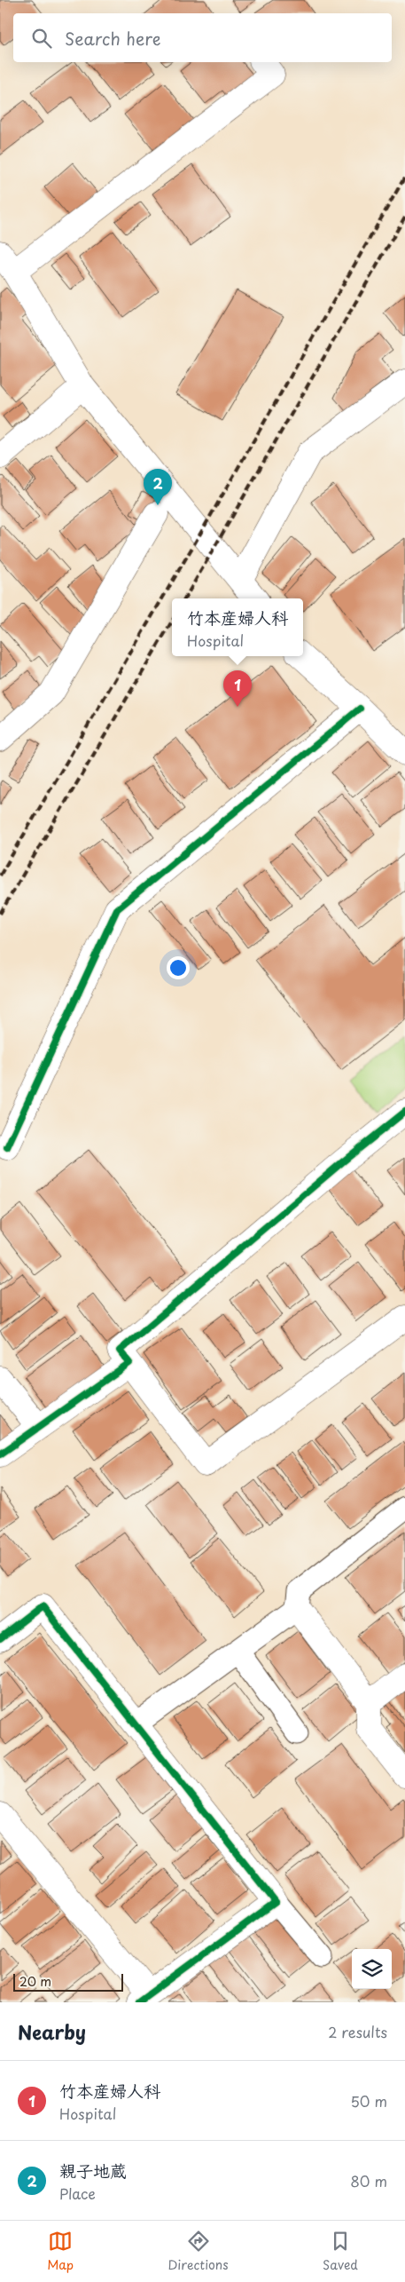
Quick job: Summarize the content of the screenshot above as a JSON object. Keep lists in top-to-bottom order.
{
  "scale_bar": "20 m",
  "page": {
    "search": "Search here",
    "pins": ["2", "1"],
    "popup": ["竹本産婦人科", "Hospital"],
    "scale": "20 m",
    "heading": ["Nearby", "2 results"],
    "list": [
      {
        "mark": "1",
        "name": "竹本産婦人科",
        "note": "Hospital",
        "value": "50 m"
      },
      {
        "mark": "2",
        "name": "親子地蔵",
        "note": "Place",
        "value": "80 m"
      }
    ],
    "nav": ["Map", "Directions", "Saved"]
  }
}
